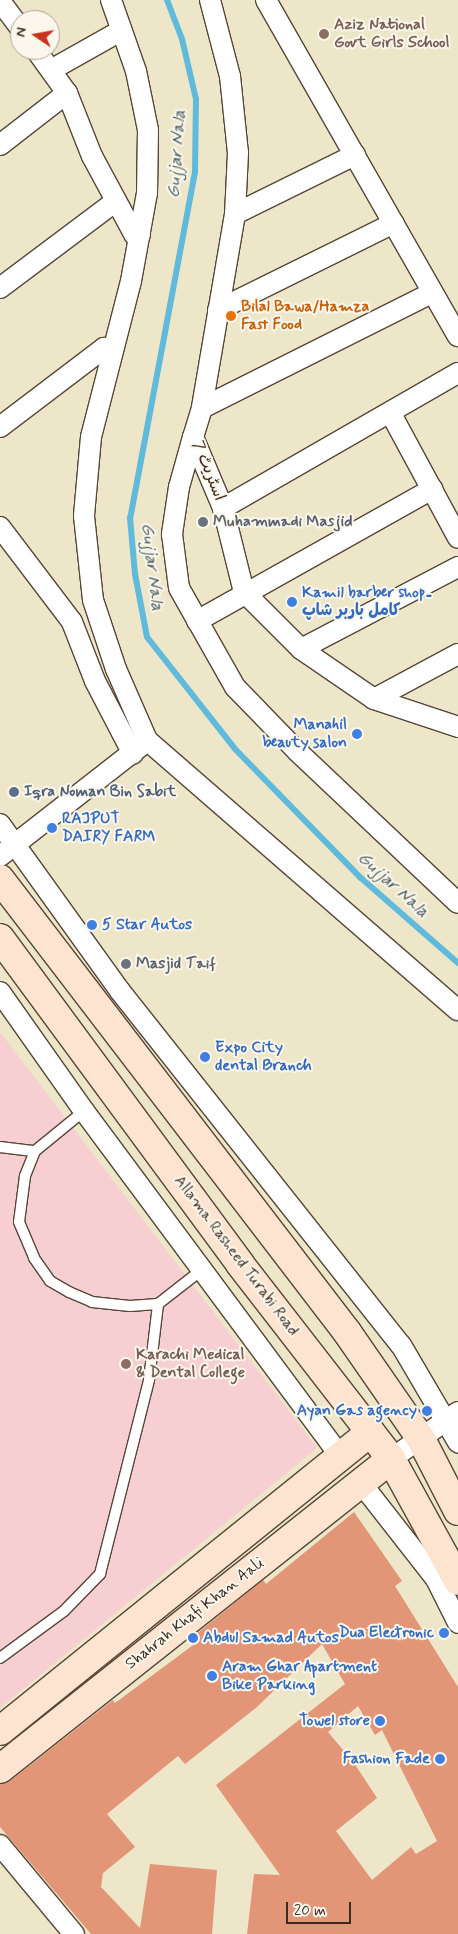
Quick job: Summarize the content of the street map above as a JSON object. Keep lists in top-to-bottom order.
{
  "streets": {
    "main road": ["Allama Rasheed Turabi Road", "Shahrah Khafi Khan Aali"],
    "street": ["اسٹریٹ 7"]
  },
  "crossings": [
    ["Allama Rasheed Turabi Road", "Shahrah Khafi Khan Aali"]
  ],
  "water": ["Gujjar Nala"],
  "places": [
    "Aziz National Govt Girls School",
    "Bilal Bawa/Hamza Fast Food",
    "Muhammadi Masjid",
    "Kamil barber shop۔ کامل باربر شاپ",
    "Manahil beauty salon",
    "Iqra Noman Bin Sabit",
    "RAJPUT DAIRY FARM",
    "5 Star Autos",
    "Masjid Taif",
    "Expo City dental Branch",
    "Karachi Medical & Dental College",
    "Ayan Gas agency",
    "Dua Electronic",
    "Abdul Samad Autos",
    "Aram Ghar Apartment Bike Parking",
    "Towel store",
    "Fashion Fade"
  ],
  "scale_bar": "20 m",
  "north": "left"
}
